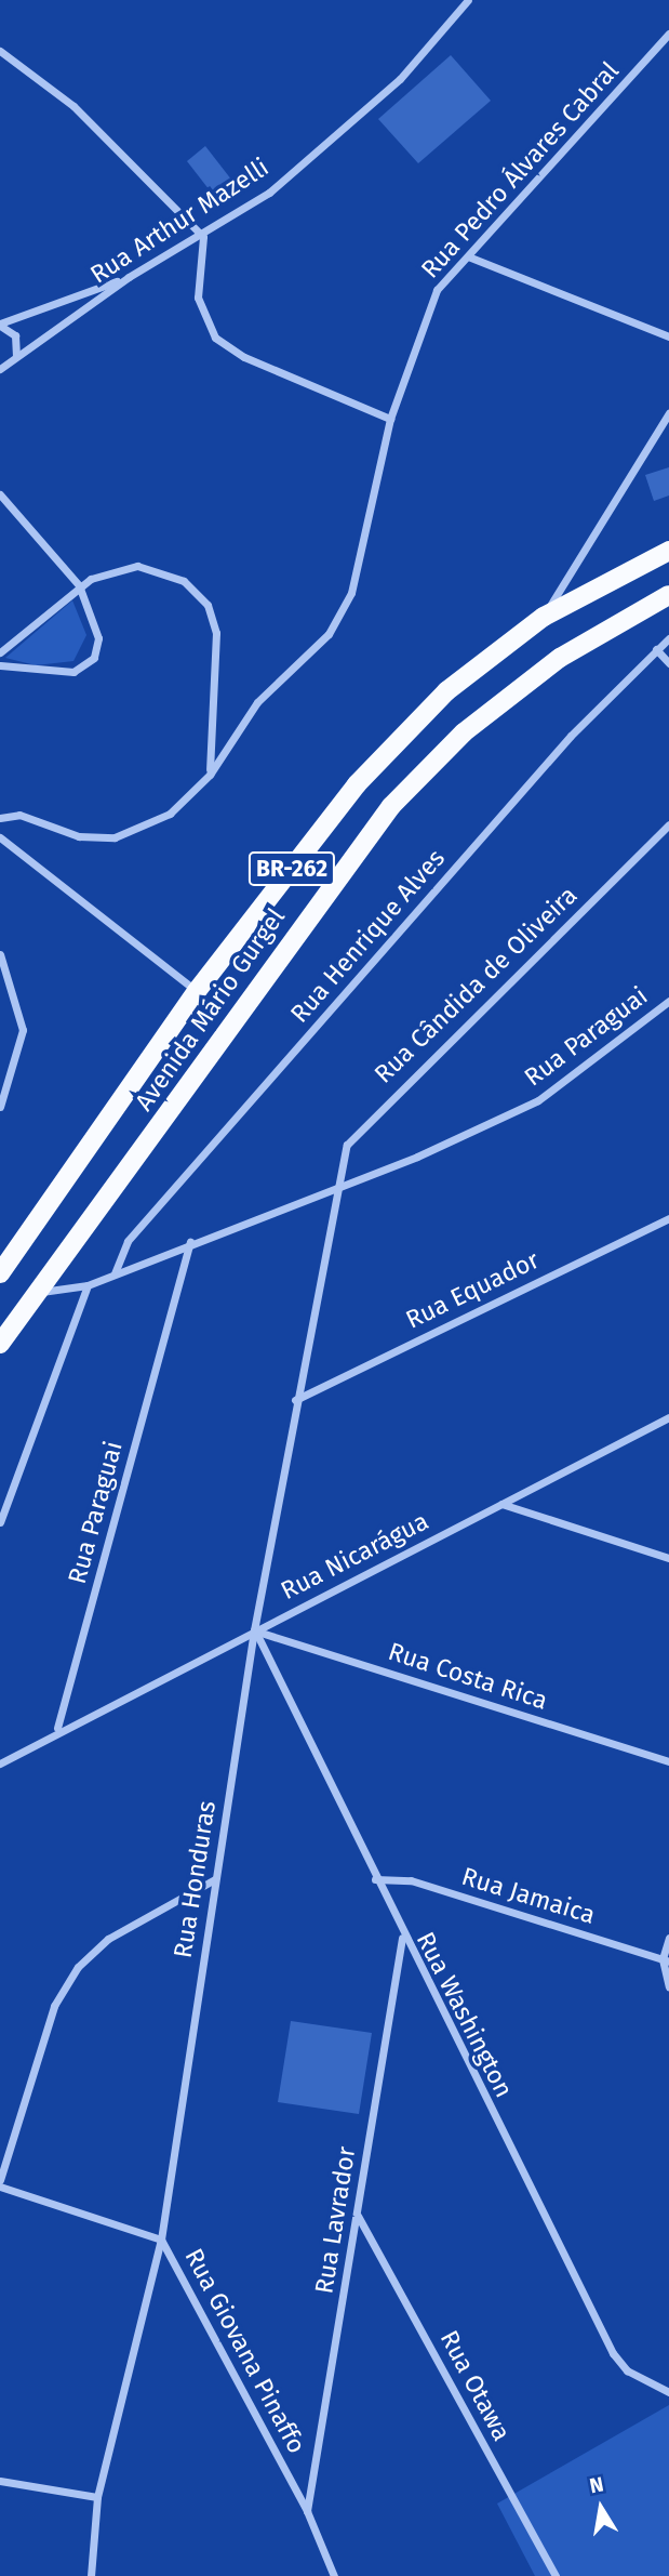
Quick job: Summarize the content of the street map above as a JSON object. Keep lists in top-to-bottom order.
{
  "streets": {
    "main road": ["BR-262", "Avenida Mário Gurgel"],
    "street": [
      "Rua Pedro Álvares Cabral",
      "Rua Arthur Mazelli",
      "Rua Henrique Alves",
      "Rua Cândida de Oliveira",
      "Rua Paraguai",
      "Rua Equador",
      "Rua Nicarágua",
      "Rua Costa Rica",
      "Rua Honduras",
      "Rua Jamaica",
      "Rua Washington",
      "Rua Lavrador",
      "Rua Giovana Pinaffo",
      "Rua Otawa"
    ]
  },
  "crossings": [
    ["Rua Henrique Alves", "Rua Paraguai"],
    ["Rua Cândida de Oliveira", "Rua Paraguai"],
    ["Rua Cândida de Oliveira", "Rua Honduras"],
    ["Avenida Mário Gurgel", "Rua Paraguai"],
    ["Rua Paraguai", "Rua Nicarágua"],
    ["Rua Paraguai", "Rua Honduras"],
    ["Rua Equador", "Rua Honduras"],
    ["Rua Nicarágua", "Rua Costa Rica"],
    ["Rua Nicarágua", "Rua Honduras"],
    ["Rua Nicarágua", "Rua Washington"],
    ["Rua Costa Rica", "Rua Honduras"],
    ["Rua Costa Rica", "Rua Washington"],
    ["Rua Honduras", "Rua Washington"],
    ["Rua Honduras", "Rua Giovana Pinaffo"],
    ["Rua Jamaica", "Rua Washington"],
    ["Rua Washington", "Rua Lavrador"],
    ["Rua Lavrador", "Rua Giovana Pinaffo"],
    ["Rua Lavrador", "Rua Otawa"]
  ],
  "north": "top"
}
